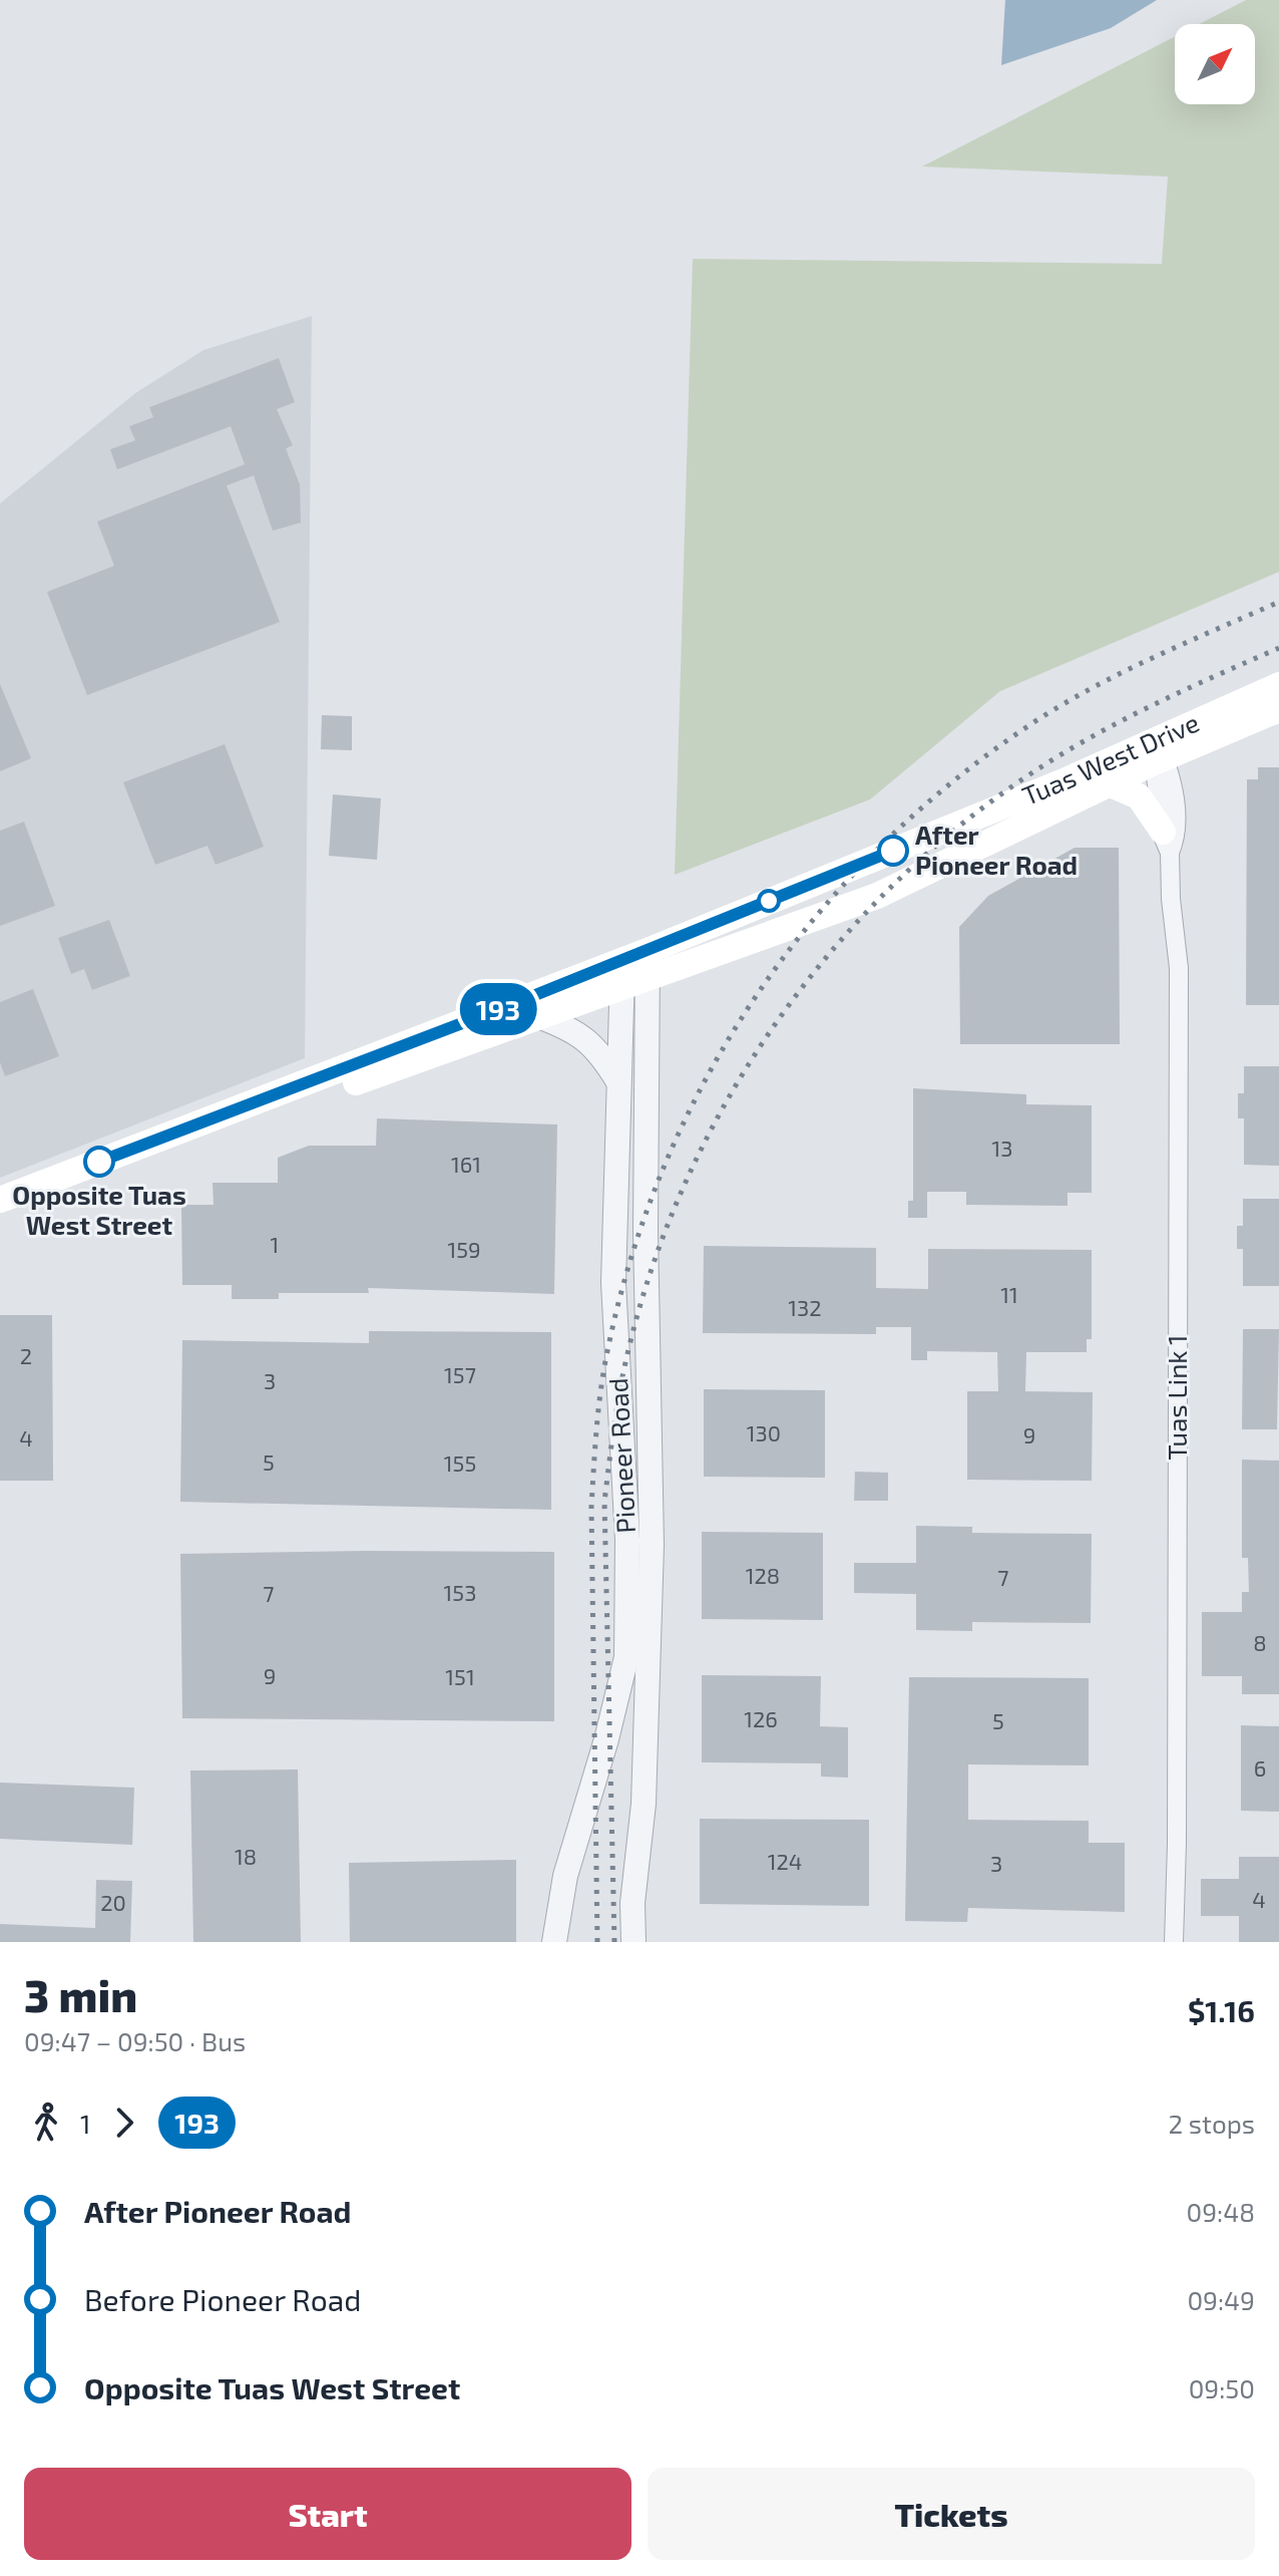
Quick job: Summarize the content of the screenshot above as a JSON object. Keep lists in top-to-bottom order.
{
  "streets": {
    "main road": ["Tuas West Drive"],
    "street": ["Tuas Link 1", "Pioneer Road"]
  },
  "crossings": [
    ["Tuas West Drive", "Tuas Link 1"],
    ["Tuas West Drive", "Pioneer Road"]
  ],
  "places": ["After Pioneer Road", "Opposite Tuas West Street"],
  "lines": ["bus line 193"],
  "house_numbers": [
    "13",
    "161",
    "1",
    "159",
    "11",
    "132",
    "2",
    "157",
    "3",
    "130",
    "9",
    "4",
    "5",
    "155",
    "128",
    "7",
    "153",
    "7",
    "8",
    "9",
    "151",
    "126",
    "5",
    "6",
    "18",
    "124",
    "3",
    "4",
    "20"
  ],
  "north": "top right",
  "page": {
    "on_map": "193",
    "heading": ["3 min", "09:47 – 09:50 · Bus", "$1.16"],
    "legs": ["1", "193", "2 stops"],
    "list": [
      {
        "name": "After Pioneer Road",
        "value": "09:48"
      },
      {
        "name": "Before Pioneer Road",
        "value": "09:49"
      },
      {
        "name": "Opposite Tuas West Street",
        "value": "09:50"
      }
    ],
    "buttons": ["Start", "Tickets"]
  }
}
